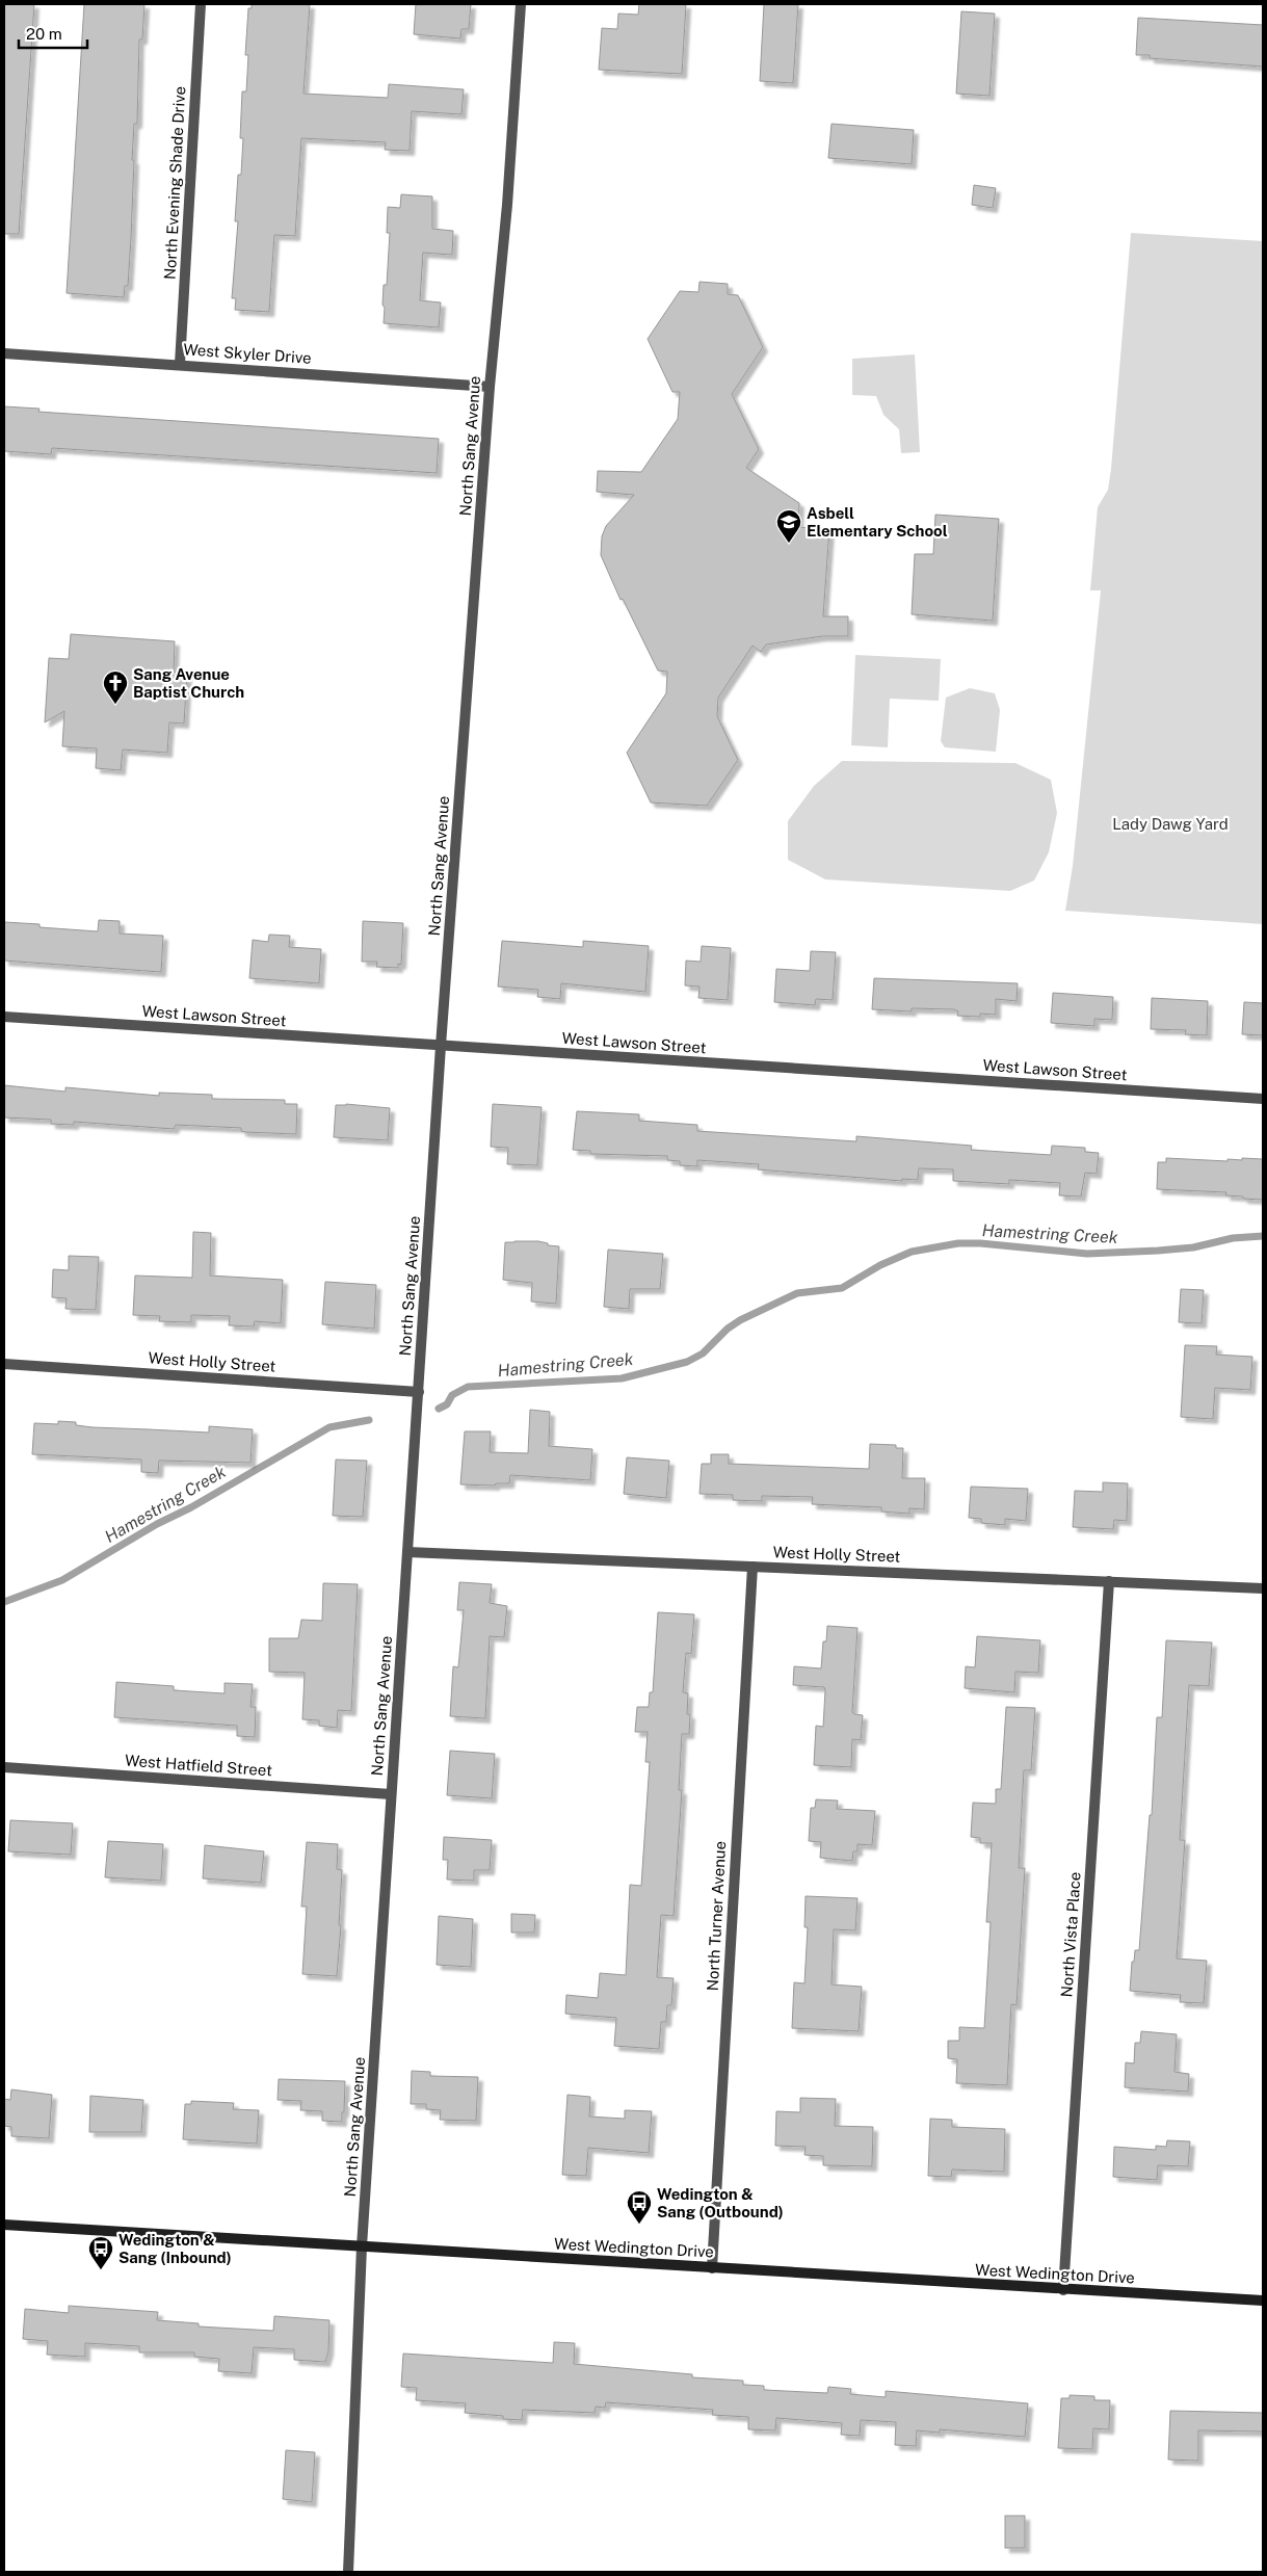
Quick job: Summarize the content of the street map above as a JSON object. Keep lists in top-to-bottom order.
{
  "streets": {
    "main road": ["West Wedington Drive"],
    "street": [
      "North Evening Shade Drive",
      "West Skyler Drive",
      "North Sang Avenue",
      "West Lawson Street",
      "West Holly Street",
      "West Hatfield Street",
      "North Turner Avenue",
      "North Vista Place"
    ]
  },
  "crossings": [
    ["North Evening Shade Drive", "West Skyler Drive"],
    ["West Skyler Drive", "North Sang Avenue"],
    ["North Sang Avenue", "West Lawson Street"],
    ["North Sang Avenue", "West Holly Street"],
    ["North Sang Avenue", "West Hatfield Street"],
    ["North Sang Avenue", "West Wedington Drive"],
    ["West Holly Street", "North Turner Avenue"],
    ["West Holly Street", "North Vista Place"],
    ["North Turner Avenue", "West Wedington Drive"],
    ["North Vista Place", "West Wedington Drive"]
  ],
  "water": ["Hamestring Creek"],
  "parks": ["Lady Dawg Yard"],
  "places": {
    "school or university": ["Asbell Elementary School"],
    "church": ["Sang Avenue Baptist Church"],
    "bus stop": ["Wedington & Sang (Outbound)", "Wedington & Sang (Inbound)"]
  },
  "scale_bar": "20 m"
}
